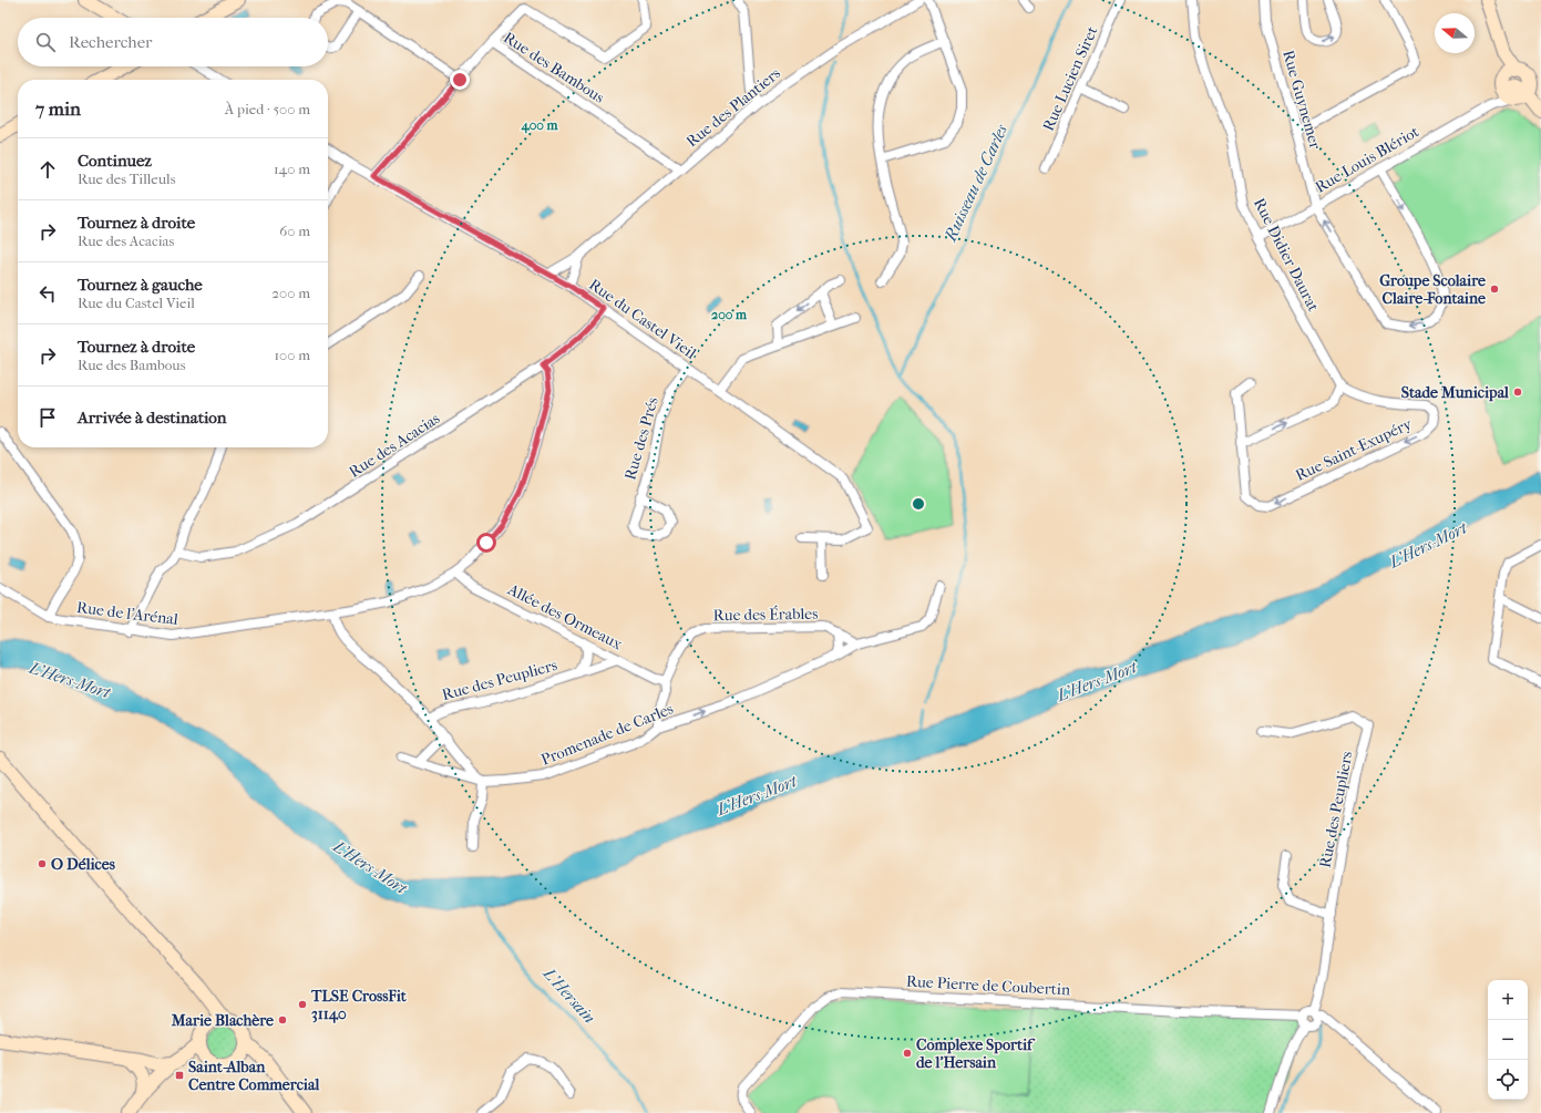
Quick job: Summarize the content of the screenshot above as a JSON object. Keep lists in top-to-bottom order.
{
  "streets": {
    "street": [
      "Rue des Bambous",
      "Rue Lucien Siret",
      "Rue Guynemer",
      "Rue des Plantiers",
      "Rue Louis Blériot",
      "Rue Didier Daurat",
      "Rue du Castel Vieil",
      "Rue des Prés",
      "Rue des Acacias",
      "Rue Saint-Exupéry",
      "Rue de l'Arénal",
      "Rue des Érables",
      "Allée des Ormeaux",
      "Rue des Peupliers",
      "Promenade de Carles",
      "Rue Pierre de Coubertin"
    ]
  },
  "crossings": [
    ["Rue des Bambous", "Rue des Plantiers"],
    ["Rue des Bambous", "Rue du Castel Vieil"],
    ["Rue Guynemer", "Rue Louis Blériot"],
    ["Rue des Plantiers", "Rue du Castel Vieil"],
    ["Rue Louis Blériot", "Rue Didier Daurat"],
    ["Rue Didier Daurat", "Rue Saint-Exupéry"],
    ["Rue du Castel Vieil", "Rue des Prés"],
    ["Rue du Castel Vieil", "Rue des Acacias"],
    ["Rue des Acacias", "Rue de l'Arénal"],
    ["Rue de l'Arénal", "Allée des Ormeaux"],
    ["Rue des Érables", "Allée des Ormeaux"],
    ["Rue des Érables", "Promenade de Carles"],
    ["Allée des Ormeaux", "Rue des Peupliers"]
  ],
  "one_way": ["Promenade de Carles"],
  "water": ["Ruisseau de Carles", "L'Hers-Mort", "L'Hersain"],
  "places": {
    "other": [
      "Groupe Scolaire Claire-Fontaine",
      "Stade Municipal",
      "O Délices",
      "TLSE CrossFit 31140",
      "Marie Blachère",
      "Complexe Sportif de l'Hersain"
    ],
    "transit": ["Saint-Alban Centre Commercial"]
  },
  "north": "left",
  "page": {
    "search": "Rechercher",
    "heading": ["7 min", "À pied · 500 m"],
    "list": [
      ["Continuez", "Rue des Tilleuls", "140 m"],
      ["Tournez à droite", "Rue des Acacias", "60 m"],
      ["Tournez à gauche", "Rue du Castel Vieil", "200 m"],
      ["Tournez à droite", "Rue des Bambous", "100 m"],
      "Arrivée à destination"
    ],
    "map_buttons": ["+", "−"]
  },
  "rings": ["400 m", "200 m"]
}
